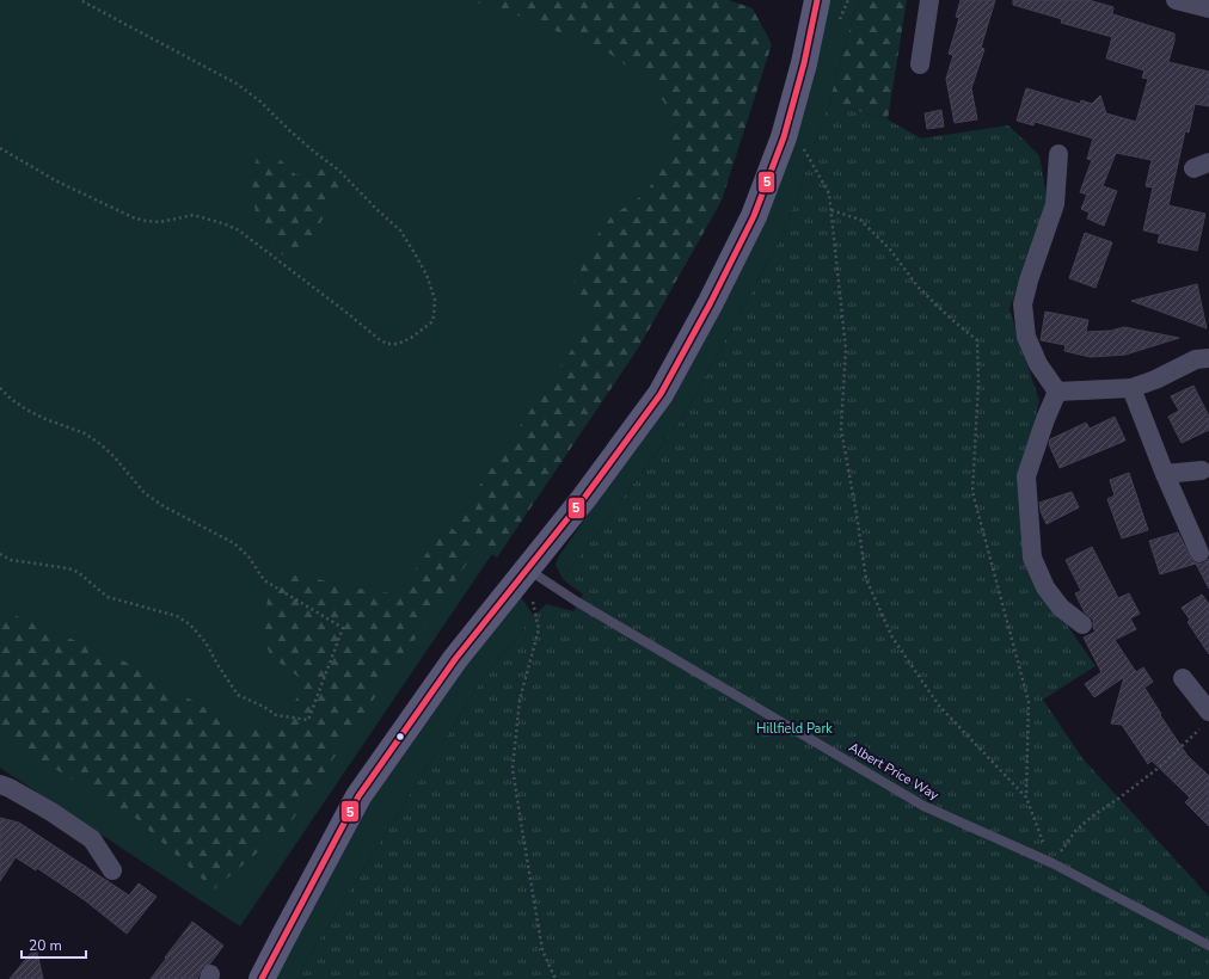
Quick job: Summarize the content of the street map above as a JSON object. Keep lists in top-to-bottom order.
{
  "streets": {
    "lane": ["Albert Price Way"]
  },
  "parks": ["Hillfield Park"],
  "lines": ["transit line 5"],
  "scale_bar": "20 m"
}
